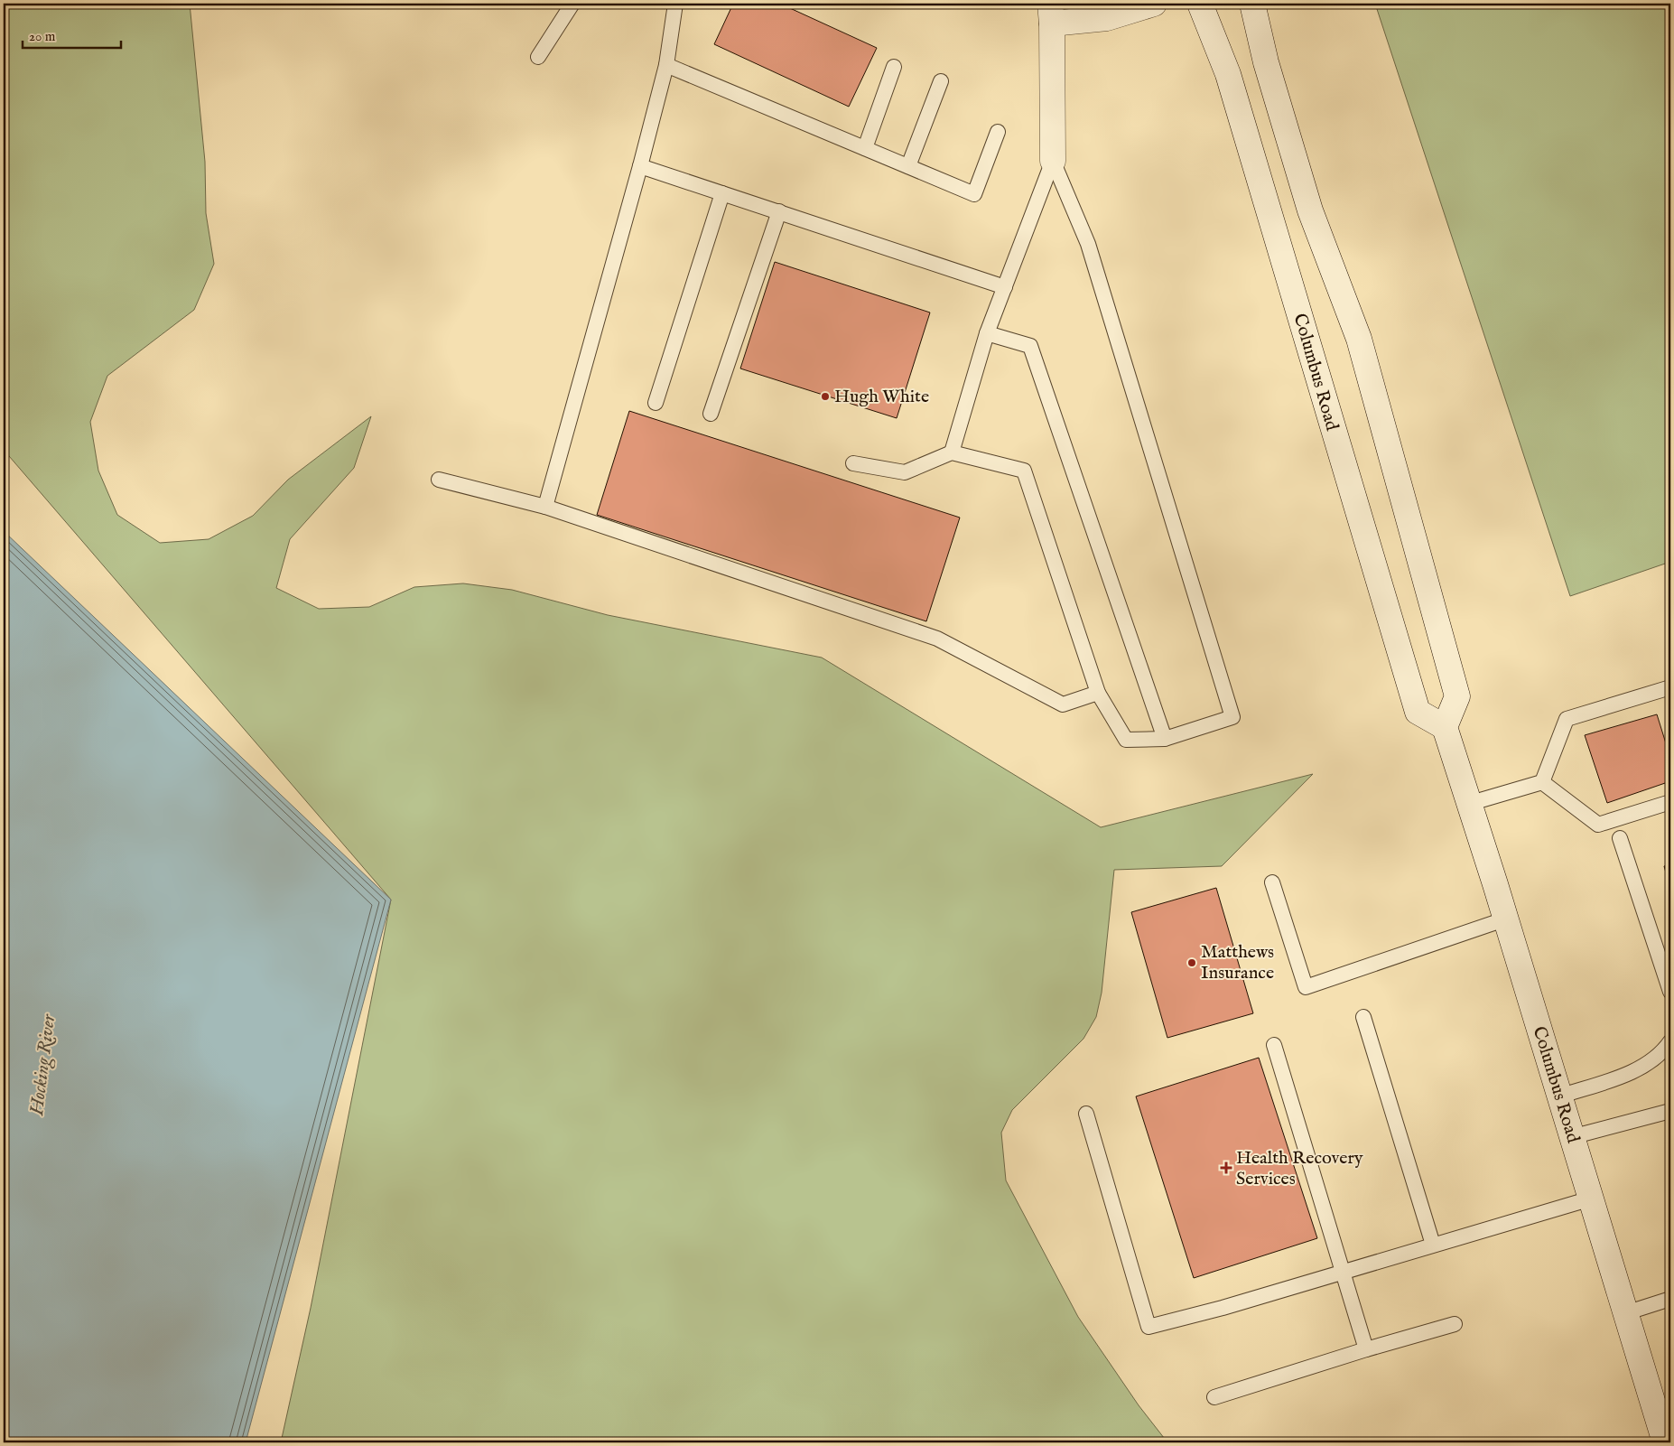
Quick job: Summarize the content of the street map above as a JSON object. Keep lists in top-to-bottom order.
{
  "streets": {
    "main road": ["Columbus Road"]
  },
  "water": ["Hocking River"],
  "places": {
    "other": ["Hugh White", "Matthews Insurance"],
    "health": ["Health Recovery Services"]
  },
  "scale_bar": "20 m"
}
